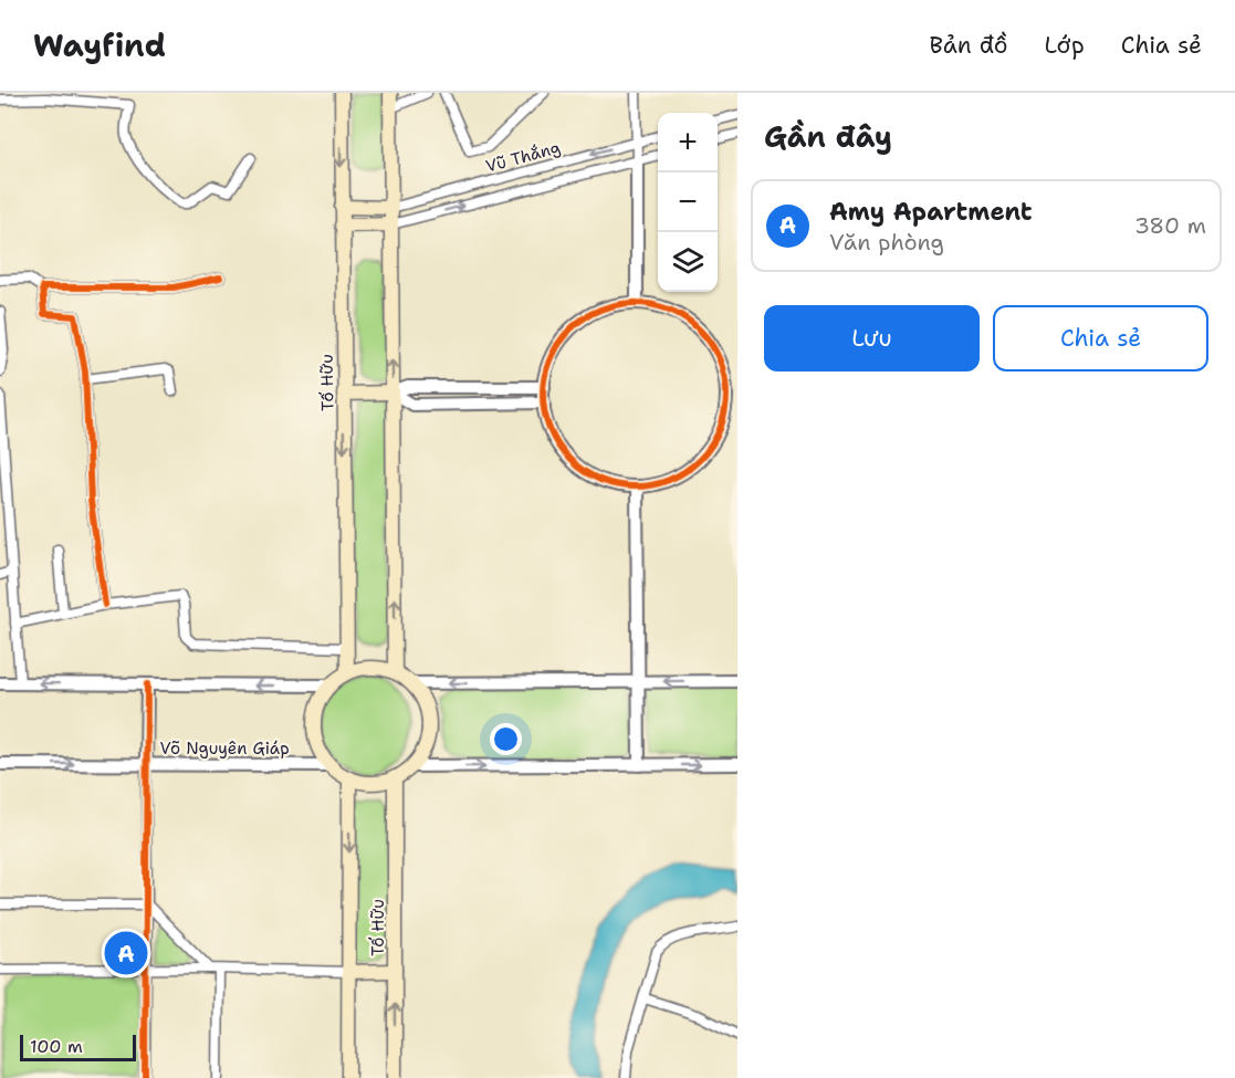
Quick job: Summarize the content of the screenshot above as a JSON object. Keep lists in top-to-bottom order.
{
  "streets": {
    "main road": ["Tố Hữu"],
    "street": ["Vũ Thắng", "Võ Nguyên Giáp"]
  },
  "crossings": [
    ["Tố Hữu", "Võ Nguyên Giáp"]
  ],
  "scale_bar": "100 m",
  "page": {
    "header": "Wayfind",
    "nav": ["Bản đồ", "Lớp", "Chia sẻ"],
    "heading": "Gần đây",
    "map_buttons": ["+", "−"],
    "list": [
      {
        "mark": "A",
        "name": "Amy Apartment",
        "note": "Văn phòng",
        "value": "380 m"
      }
    ],
    "buttons": ["Lưu", "Chia sẻ"],
    "pins": "A",
    "scale": "100 m"
  }
}
